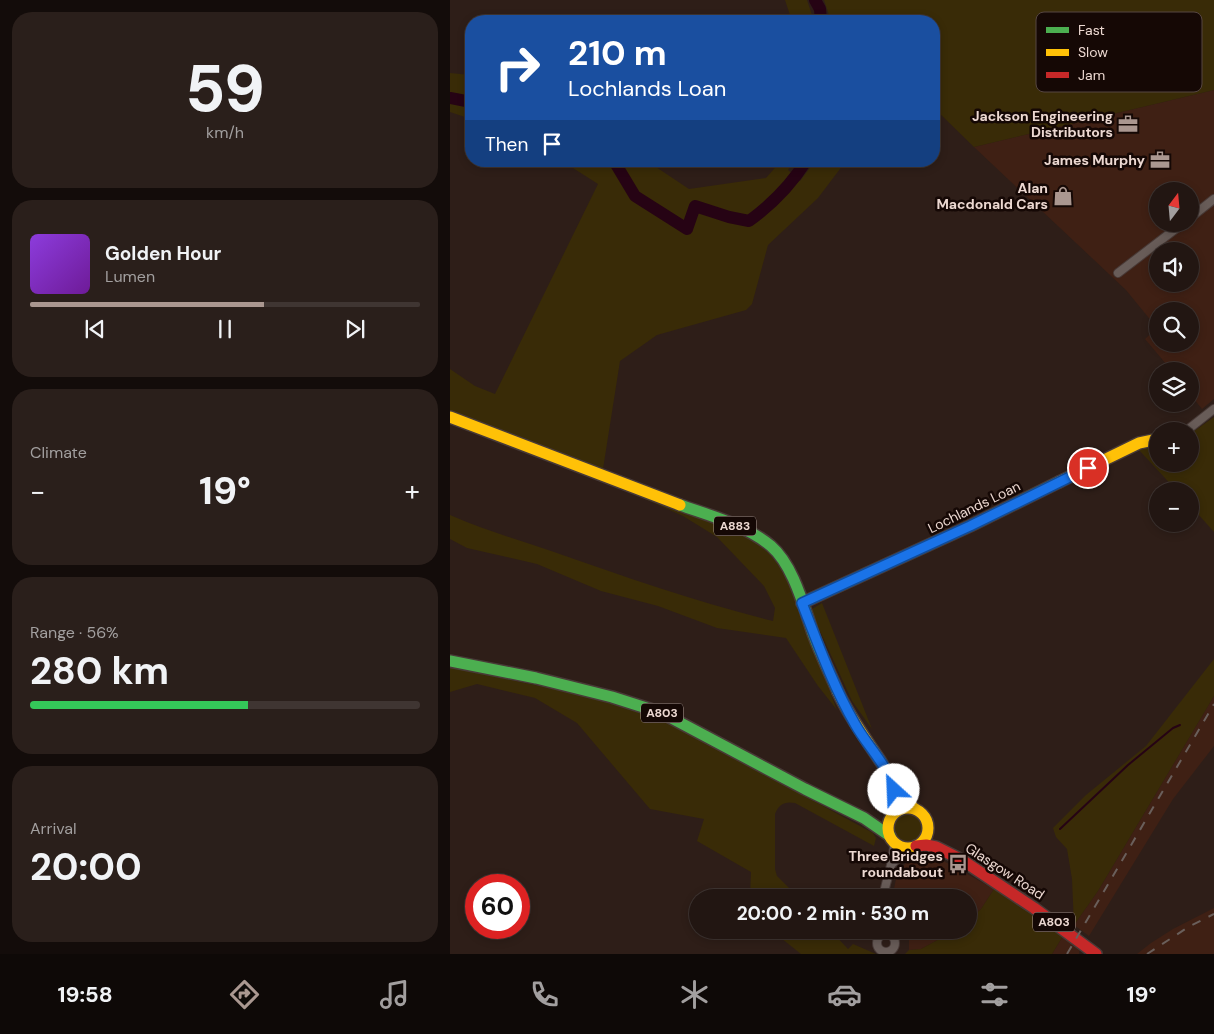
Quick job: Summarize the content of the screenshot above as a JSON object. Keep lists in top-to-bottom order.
{
  "streets": {
    "main road": [
      "Lochlands Loan",
      "A883",
      "A803",
      "Glasgow Road"
    ]
  },
  "crossings": [
    ["Lochlands Loan", "A883"],
    ["A803", "Glasgow Road"]
  ],
  "places": {
    "office": ["Jackson Engineering Distributors", "James Murphy"],
    "shop": ["Alan Macdonald Cars"],
    "bus stop": ["Three Bridges roundabout"]
  },
  "legend": ["Fast", "Slow", "Jam"],
  "north": "top",
  "page": {
    "tile": [
      ["59", "km/h"],
      "Climate",
      ["Range · 56%", "280 km"],
      ["Arrival", "20:00"]
    ],
    "turn": ["210 m", "Lochlands Loan"],
    "then": "Then",
    "map_buttons": ["+", "−"],
    "song": ["Golden Hour", "Lumen"],
    "heat": ["−", "19°", "+"],
    "limit": "60",
    "trip": "20:00 · 2 min · 530 m",
    "tabs": ["19:58", "19°"]
  }
}
